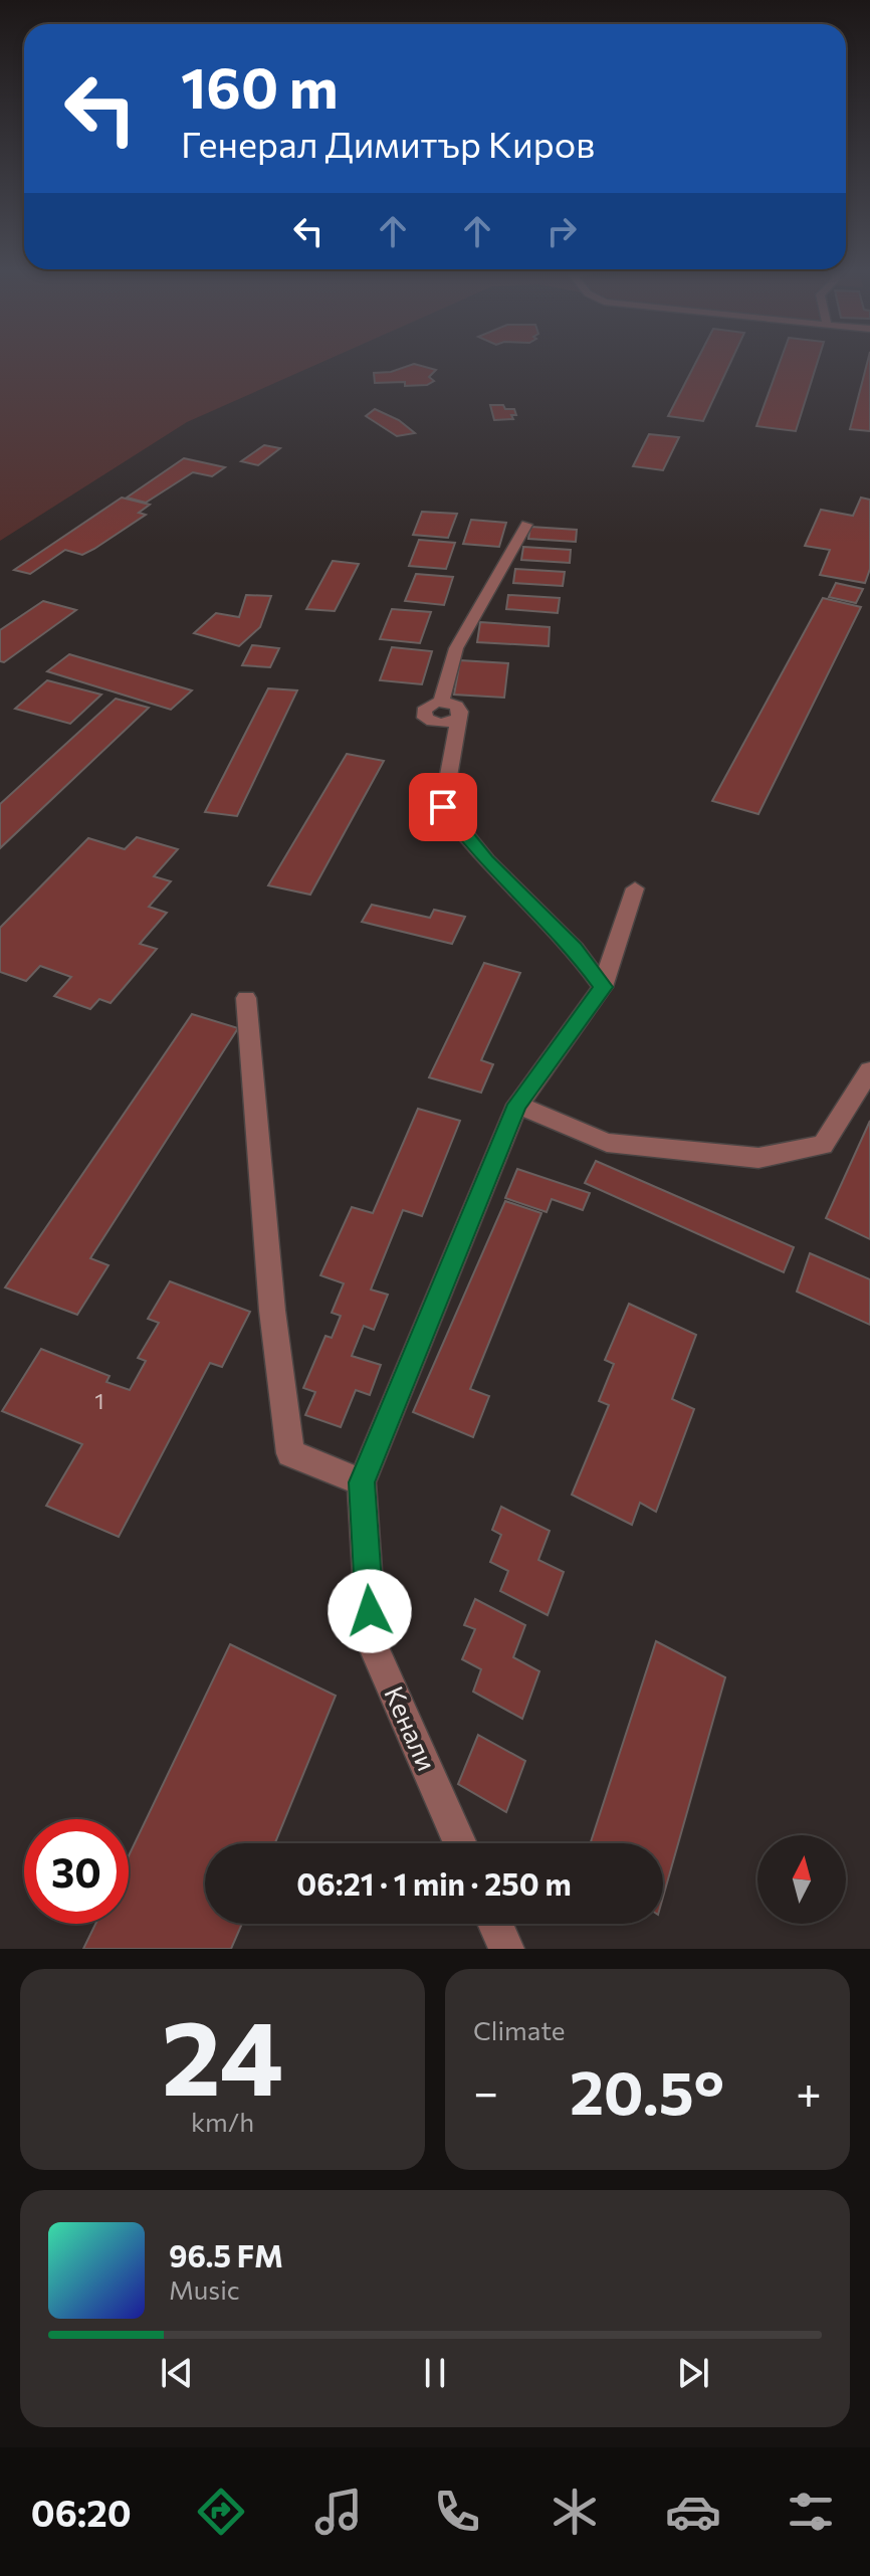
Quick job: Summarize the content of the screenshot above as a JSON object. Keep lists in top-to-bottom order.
{
  "streets": {
    "street": ["Кенали"]
  },
  "house_numbers": ["1"],
  "north": "top",
  "page": {
    "turn": ["160 m", "Генерал Димитър Киров"],
    "limit": "30",
    "trip": "06:21 · 1 min · 250 m",
    "tile": [
      ["24", "km/h"],
      "Climate"
    ],
    "heat": ["−", "20.5°", "+"],
    "song": ["96.5 FM", "Music"],
    "tabs": "06:20"
  }
}
